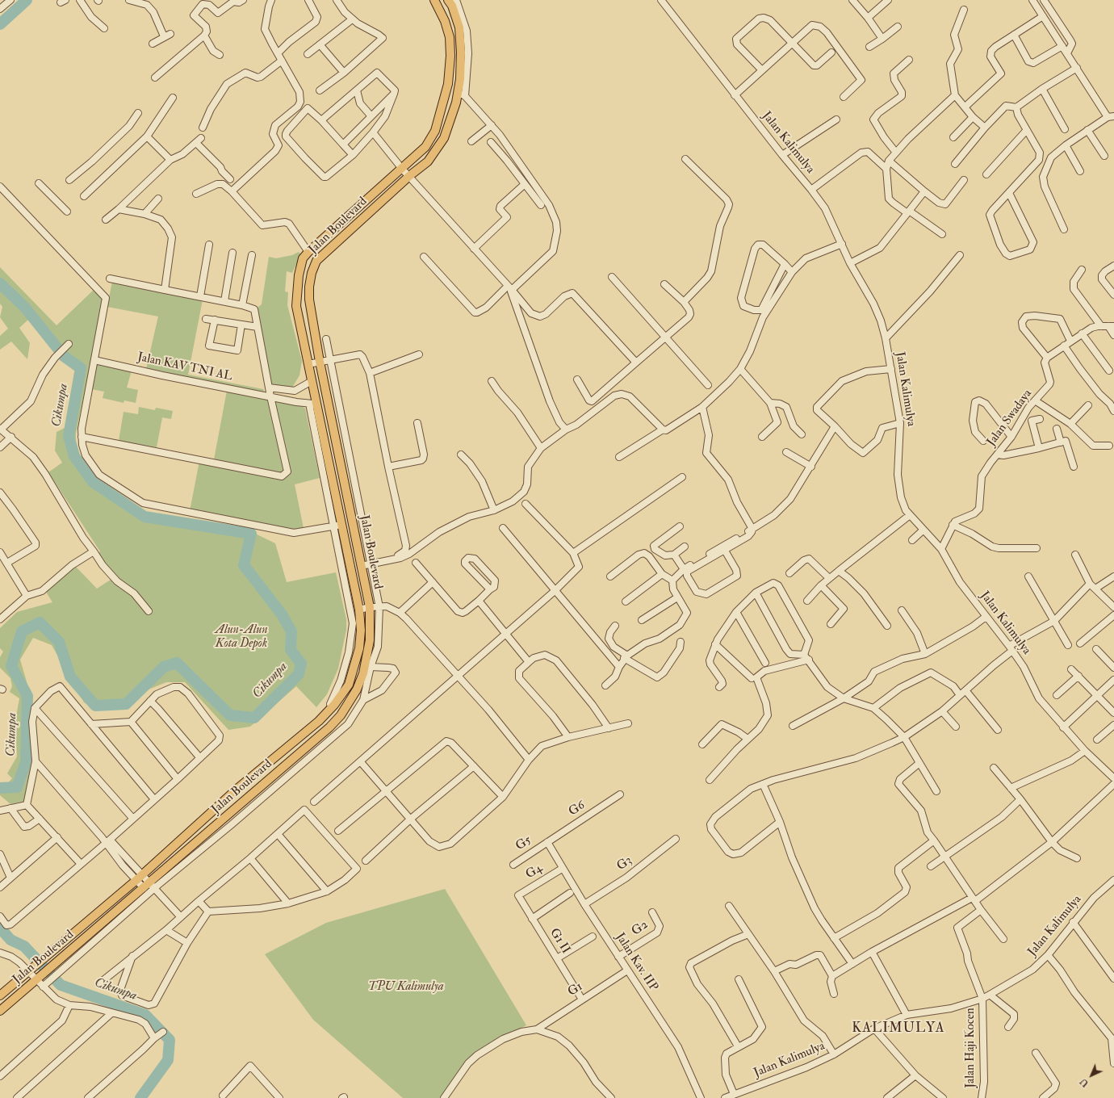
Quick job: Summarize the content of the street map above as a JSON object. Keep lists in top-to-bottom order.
{
  "streets": {
    "main road": ["Jalan Boulevard"],
    "street": [
      "Jalan Kalimulya",
      "Jalan KAV TNI AL",
      "Jalan Swadaya",
      "G6",
      "G5",
      "G3",
      "G4",
      "G2",
      "G1 II",
      "Jalan Kav. IIP",
      "G1",
      "Jalan Haji Kocen"
    ]
  },
  "crossings": [
    ["Jalan Kalimulya", "Jalan Haji Kocen"],
    ["Jalan Boulevard", "Jalan KAV TNI AL"],
    ["G6", "G5"],
    ["G6", "Jalan Kav. IIP"],
    ["G5", "Jalan Kav. IIP"],
    ["G3", "Jalan Kav. IIP"],
    ["G4", "G1 II"],
    ["G4", "Jalan Kav. IIP"],
    ["G2", "Jalan Kav. IIP"],
    ["G1 II", "G1"],
    ["Jalan Kav. IIP", "G1"]
  ],
  "districts": ["KALIMULYA"],
  "water": ["Cikumpa"],
  "parks": ["Alun-Alun Kota Depok", "TPU Kalimulya"],
  "north": "bottom left"
}
